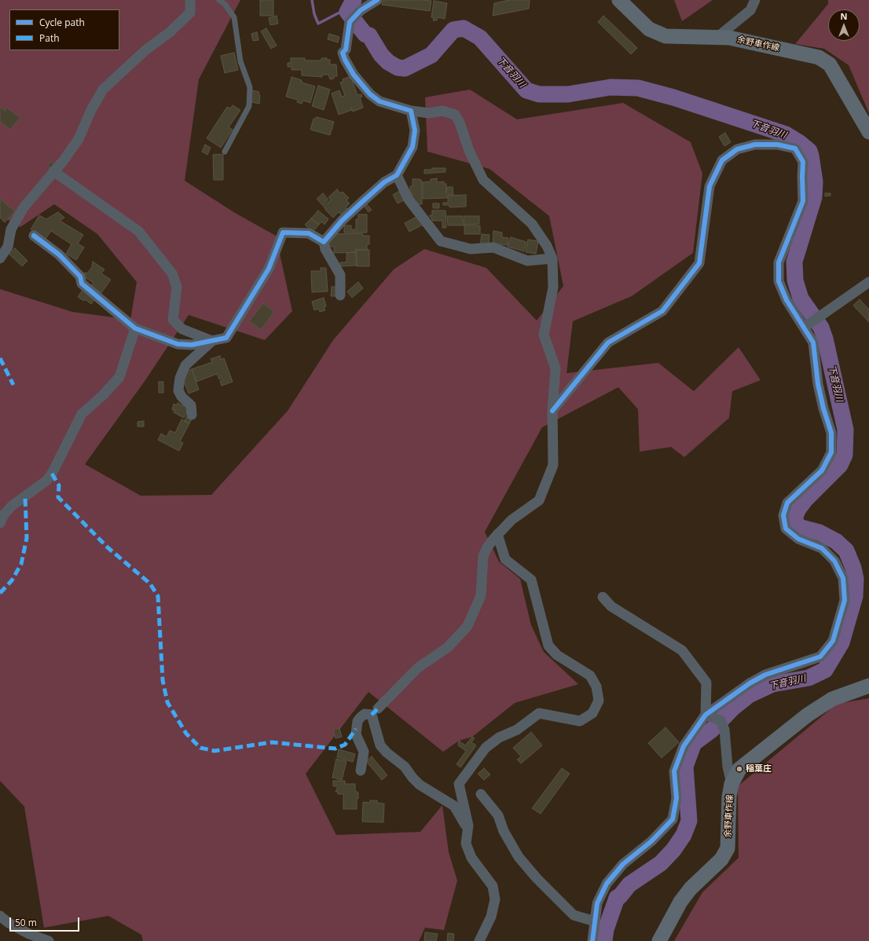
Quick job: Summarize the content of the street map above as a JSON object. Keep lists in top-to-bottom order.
{
  "streets": {
    "main road": ["余野車作線"]
  },
  "water": ["下音羽川"],
  "places": ["稲葉庄"],
  "legend": ["Cycle path", "Path"],
  "scale_bar": "50 m",
  "north": "top"
}
